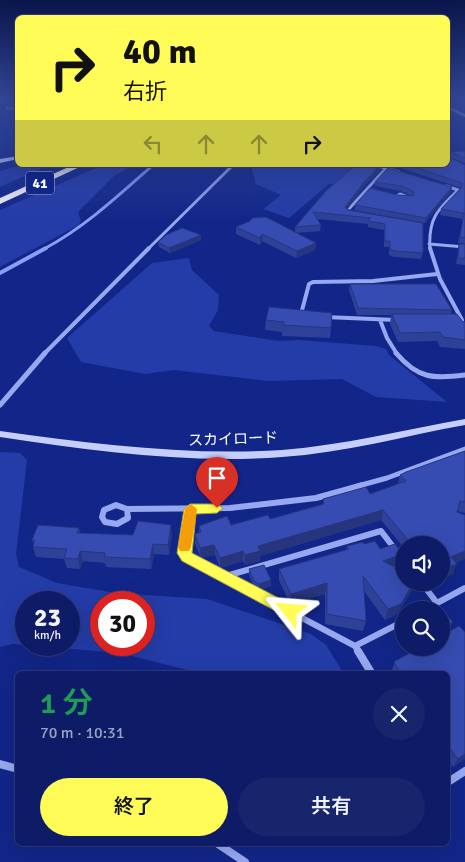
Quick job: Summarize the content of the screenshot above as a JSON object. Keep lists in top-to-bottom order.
{
  "streets": {
    "highway": ["41"],
    "street": ["スカイロード"]
  },
  "page": {
    "turn": ["40 m", "右折"],
    "speed": "23 km/h",
    "limit": "30",
    "heading": ["1 分", "70 m · 10:31"],
    "buttons": ["終了", "共有"]
  }
}
